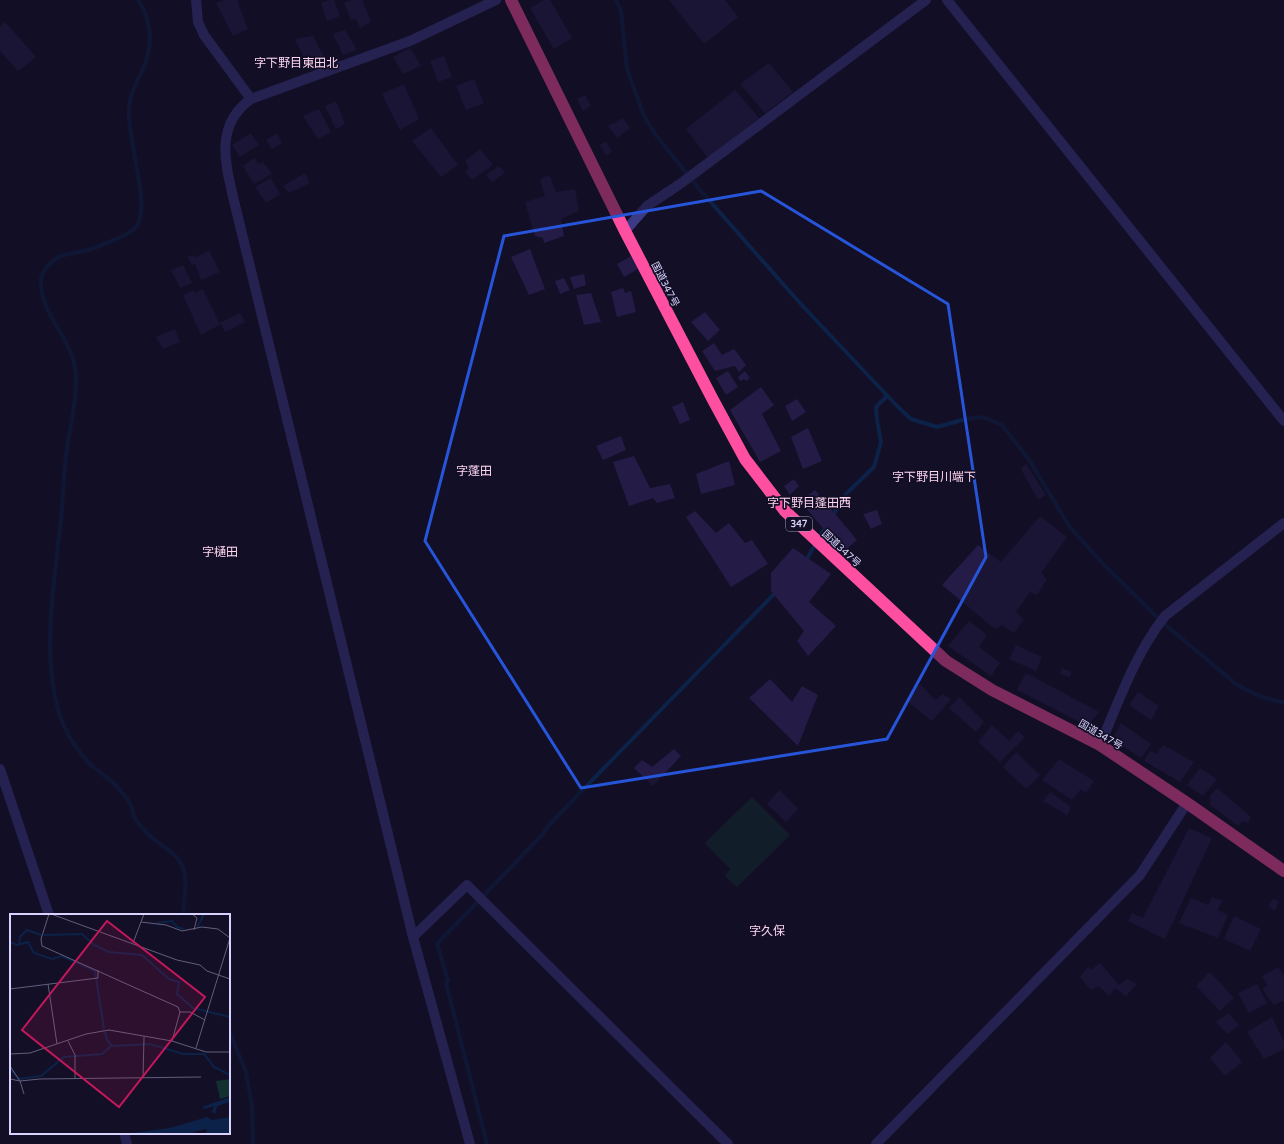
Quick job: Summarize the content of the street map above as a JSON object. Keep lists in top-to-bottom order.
{
  "streets": {
    "highway": ["国道347号", "347"]
  },
  "districts": [
    "字下野目東田北",
    "字蓬田",
    "字下野目川端下",
    "字下野目蓬田西",
    "字樋田",
    "字久保"
  ]
}
